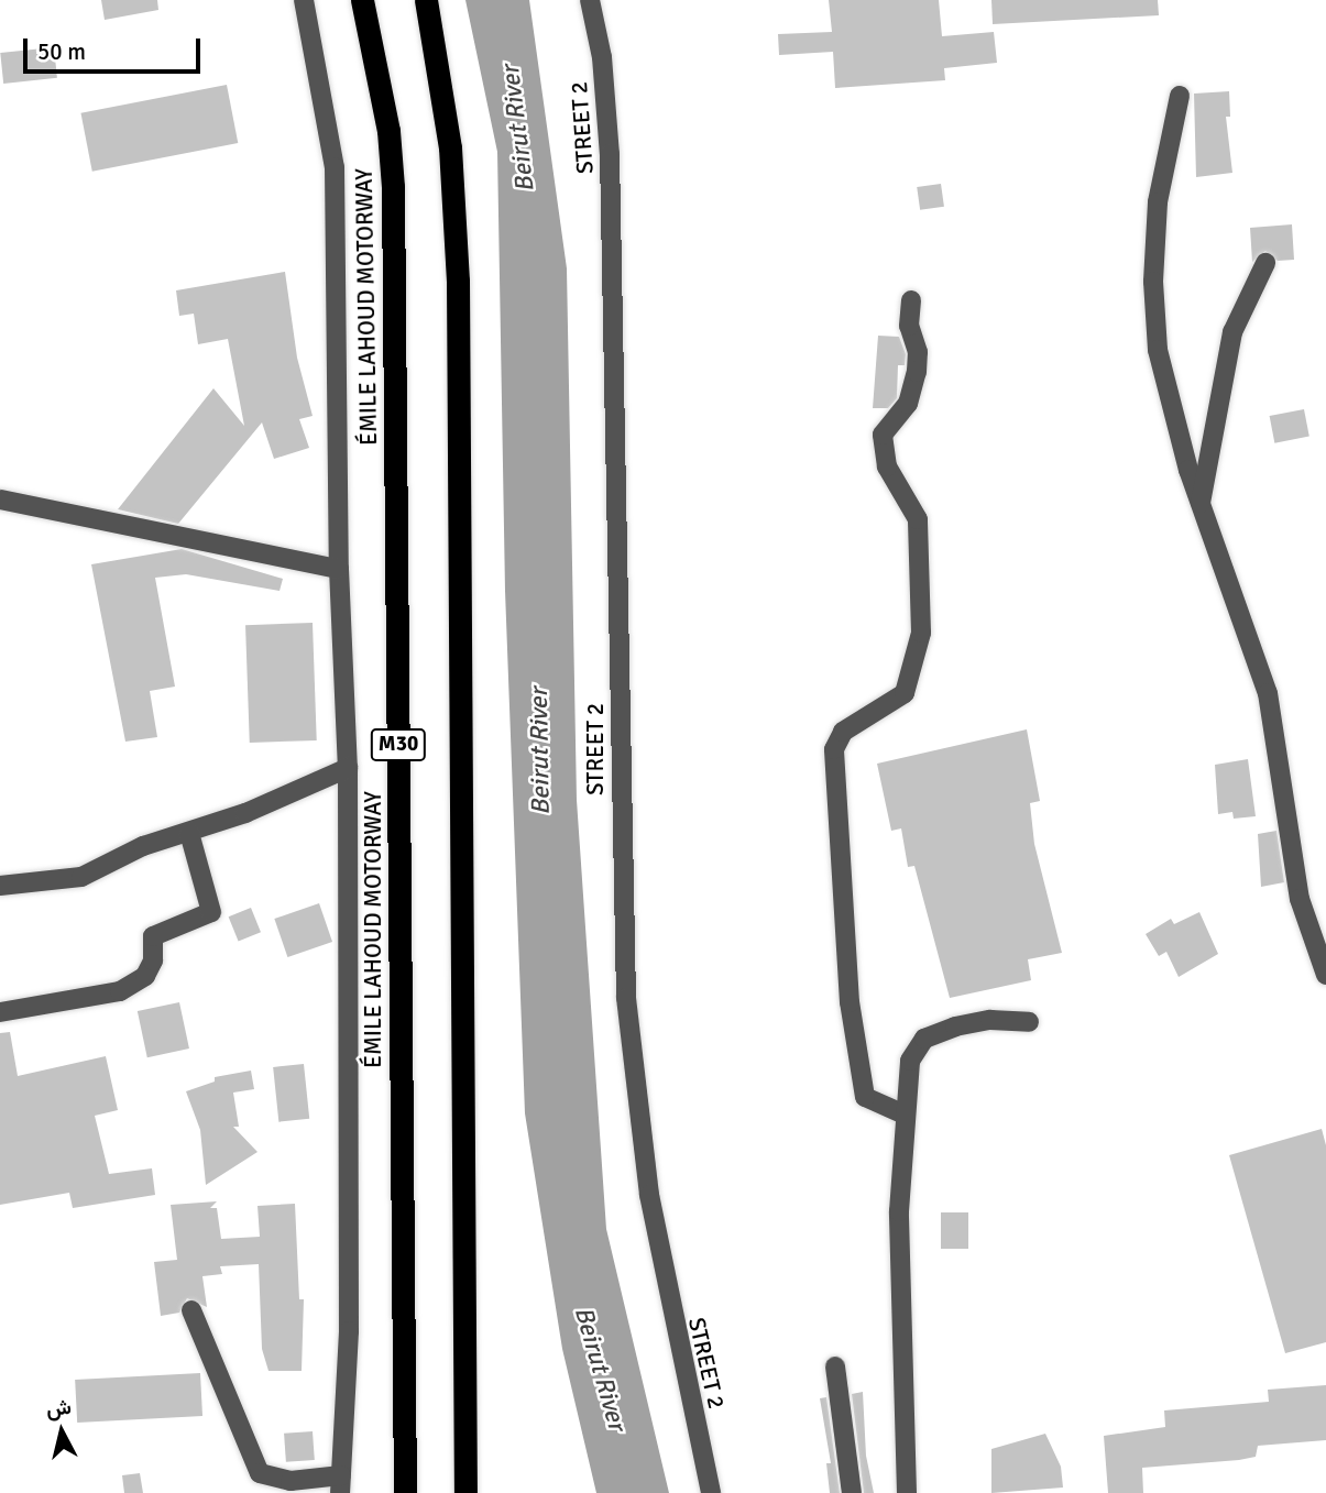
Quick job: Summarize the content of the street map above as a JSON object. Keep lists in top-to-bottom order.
{
  "streets": {
    "highway": ["ÉMILE LAHOUD MOTORWAY", "M30"],
    "street": ["STREET 2"]
  },
  "water": ["Beirut River"],
  "scale_bar": "50 m",
  "north": "top"
}
